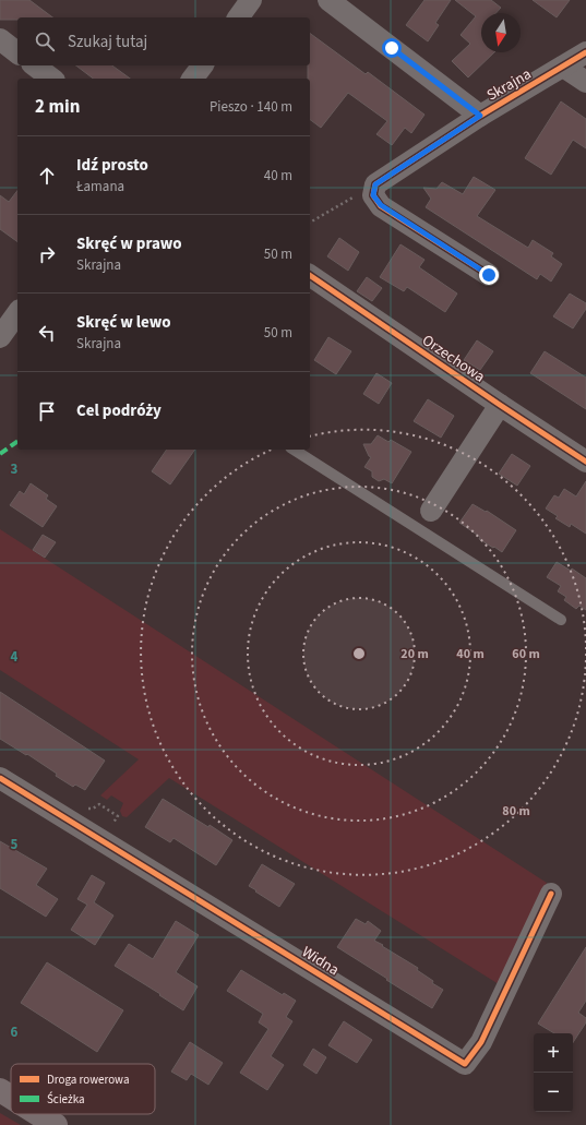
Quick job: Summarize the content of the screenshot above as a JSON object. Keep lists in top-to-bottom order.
{
  "streets": {
    "street": ["Skrajna", "Orzechowa", "Widna"]
  },
  "legend": ["Droga rowerowa", "Ścieżka"],
  "north": "bottom",
  "page": {
    "search": "Szukaj tutaj",
    "heading": ["2 min", "Pieszo · 140 m"],
    "list": [
      ["Idź prosto", "Łamana", "40 m"],
      ["Skręć w prawo", "Skrajna", "50 m"],
      ["Skręć w lewo", "Skrajna", "50 m"],
      "Cel podróży"
    ],
    "map_buttons": ["+", "−"]
  },
  "grid": {
    "rows": [
      "3",
      "4",
      "5",
      "6"
    ]
  },
  "rings": [
    "20 m",
    "40 m",
    "60 m",
    "80 m"
  ]
}
